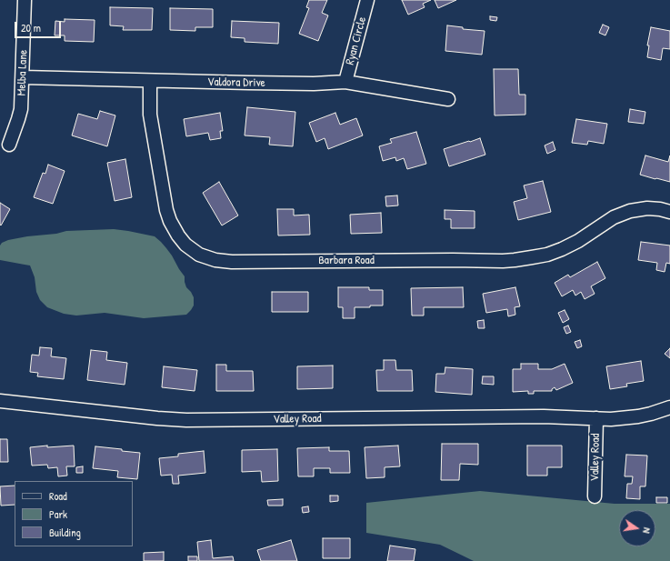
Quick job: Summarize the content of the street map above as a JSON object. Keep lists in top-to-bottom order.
{
  "streets": {
    "street": [
      "Ryan Circle",
      "Melba Lane",
      "Valdora Drive",
      "Barbara Road",
      "Valley Road"
    ]
  },
  "crossings": [
    ["Ryan Circle", "Valdora Drive"],
    ["Melba Lane", "Valdora Drive"],
    ["Valdora Drive", "Barbara Road"]
  ],
  "legend": ["Road", "Park", "Building"],
  "scale_bar": "20 m",
  "north": "right"
}
